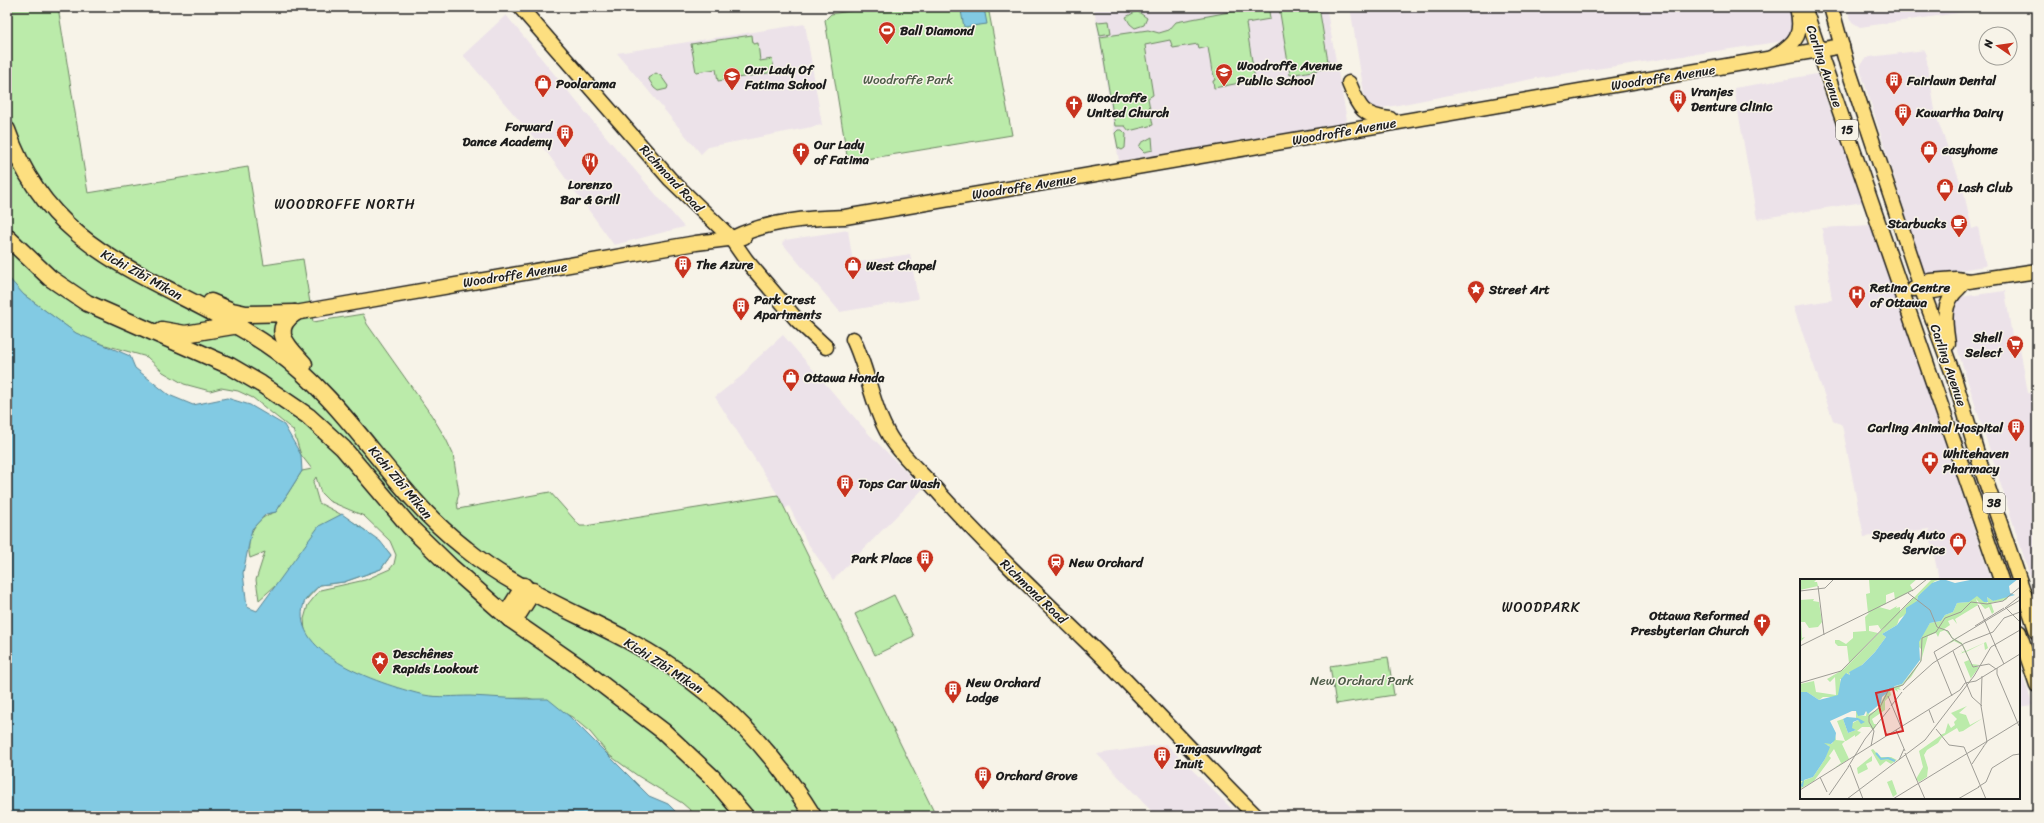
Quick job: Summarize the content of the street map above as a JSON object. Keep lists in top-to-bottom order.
{
  "streets": {
    "highway": ["Kichi Zībī Mīkan"],
    "main road": [
      "Carling Avenue",
      "Woodroffe Avenue",
      "15",
      "Richmond Road",
      "38"
    ]
  },
  "crossings": [
    ["Carling Avenue", "Woodroffe Avenue"],
    ["Woodroffe Avenue", "Richmond Road"]
  ],
  "districts": ["WOODROFFE NORTH", "WOODPARK"],
  "parks": ["Woodroffe Park", "New Orchard Park"],
  "places": {
    "sports": ["Ball Diamond"],
    "school or university": ["Woodroffe Avenue Public School", "Our Lady Of Fatima School"],
    "building": [
      "Fairlawn Dental",
      "Vranjes Denture Clinic",
      "Kawartha Dairy",
      "Forward Dance Academy",
      "The Azure",
      "Park Crest Apartments",
      "Carling Animal Hospital",
      "Tops Car Wash",
      "Park Place",
      "New Orchard Lodge",
      "Tungasuvvingat Inuit",
      "Orchard Grove"
    ],
    "shop": [
      "Poolarama",
      "easyhome",
      "Lash Club",
      "West Chapel",
      "Ottawa Honda",
      "Speedy Auto Service"
    ],
    "church": ["Woodroffe United Church", "Our Lady of Fatima", "Ottawa Reformed Presbyterian Church"],
    "restaurant": ["Lorenzo Bar & Grill"],
    "cafe": ["Starbucks"],
    "place": ["Street Art", "Deschênes Rapids Lookout"],
    "hospital": ["Retina Centre of Ottawa"],
    "supermarket": ["Shell Select"],
    "pharmacy": ["Whitehaven Pharmacy"],
    "station": ["New Orchard"]
  },
  "north": "left"
}
